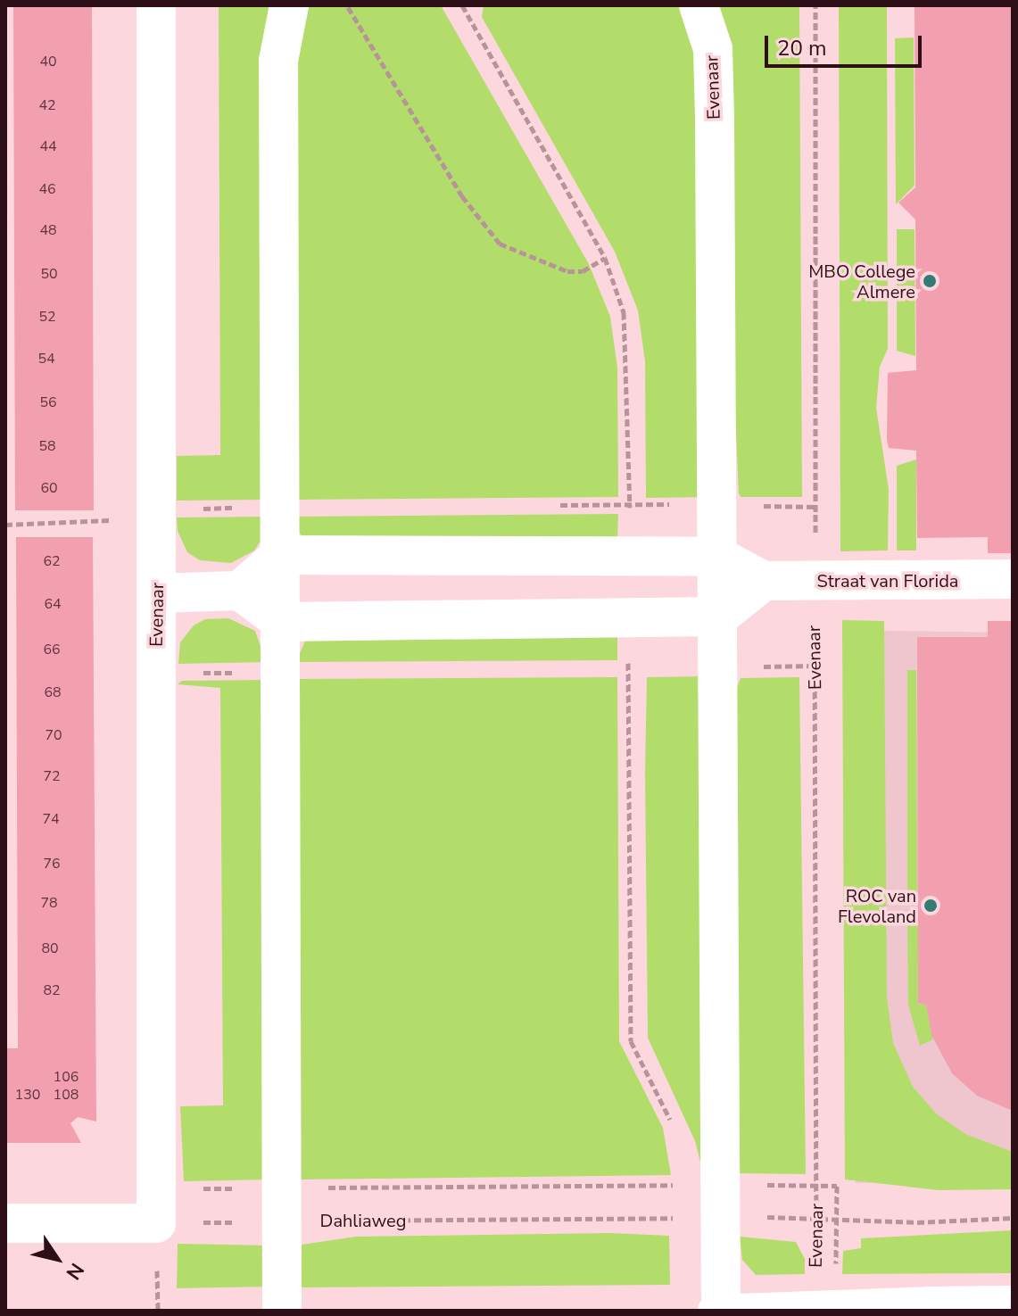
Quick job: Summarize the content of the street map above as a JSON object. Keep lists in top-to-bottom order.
{
  "streets": {
    "street": ["Evenaar", "Straat van Florida"],
    "path": ["Dahliaweg"]
  },
  "crossings": [
    ["Evenaar", "Straat van Florida"],
    ["Evenaar", "Dahliaweg"]
  ],
  "places": ["MBO College Almere", "ROC van Flevoland"],
  "house_numbers": [
    "40",
    "42",
    "44",
    "46",
    "48",
    "50",
    "52",
    "54",
    "56",
    "58",
    "60",
    "62",
    "64",
    "66",
    "68",
    "70",
    "72",
    "74",
    "76",
    "78",
    "80",
    "82",
    "106",
    "130",
    "108"
  ],
  "scale_bar": "20 m",
  "north": "bottom right"
}
